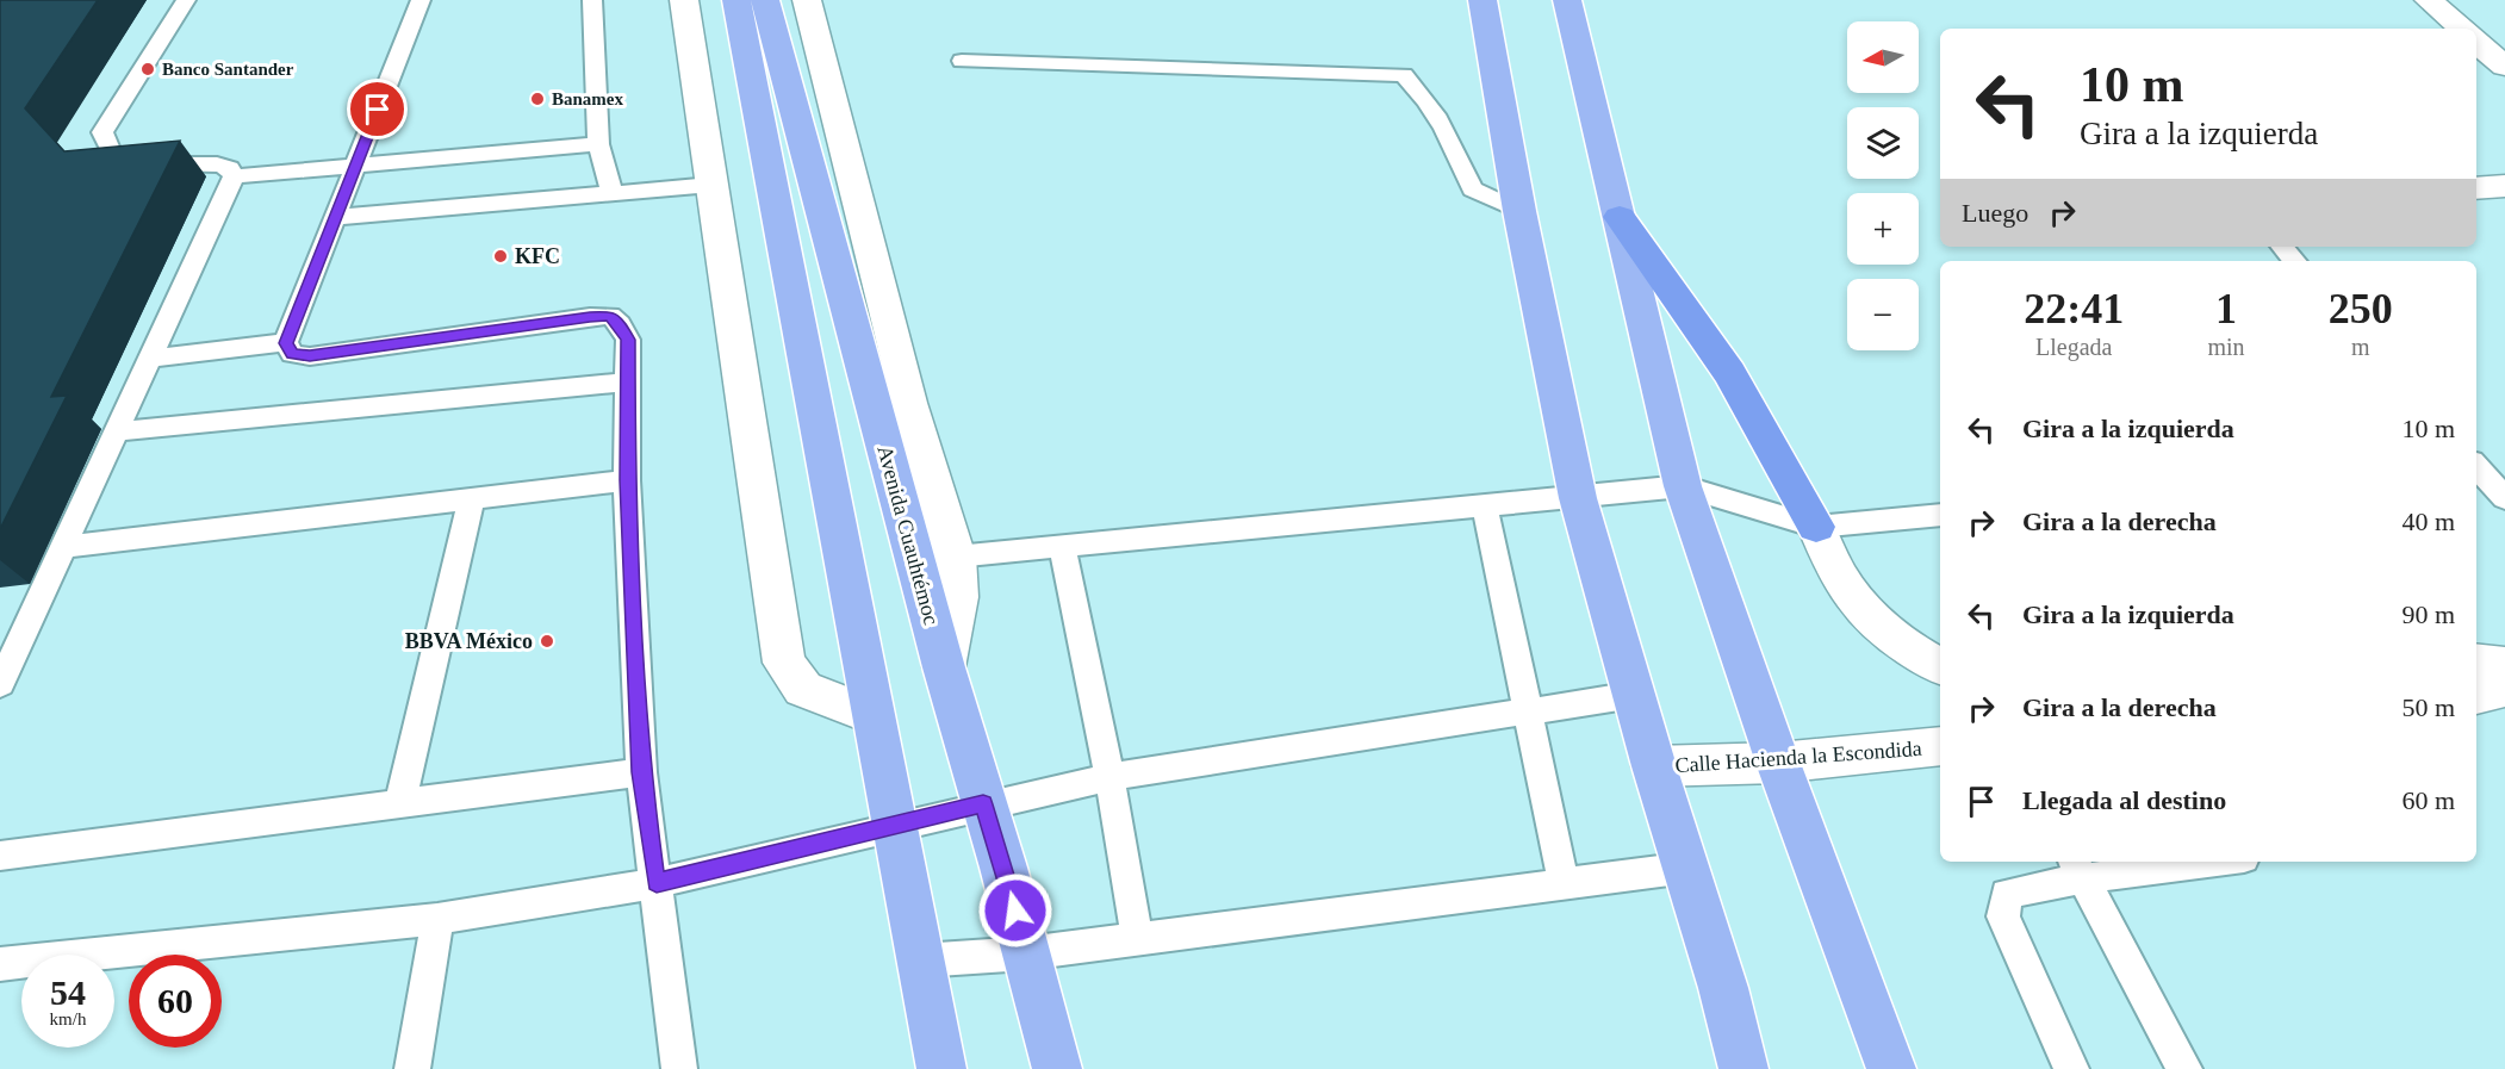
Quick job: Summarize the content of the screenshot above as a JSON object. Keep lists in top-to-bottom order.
{
  "streets": {
    "main road": ["Avenida Cuauhtémoc"],
    "street": ["Calle Hacienda la Escondida"]
  },
  "places": [
    "Banco Santander",
    "Banamex",
    "KFC",
    "BBVA México"
  ],
  "north": "left",
  "page": {
    "map_buttons": ["+", "−"],
    "turn": ["10 m", "Gira a la izquierda"],
    "then": "Luego",
    "eta": [
      "22:41",
      "Llegada",
      "1",
      "min",
      "250",
      "m"
    ],
    "list": [
      {
        "name": "Gira a la izquierda",
        "value": "10 m"
      },
      {
        "name": "Gira a la derecha",
        "value": "40 m"
      },
      {
        "name": "Gira a la izquierda",
        "value": "90 m"
      },
      {
        "name": "Gira a la derecha",
        "value": "50 m"
      },
      {
        "name": "Llegada al destino",
        "value": "60 m"
      }
    ],
    "speed": "54 km/h",
    "limit": "60"
  }
}
